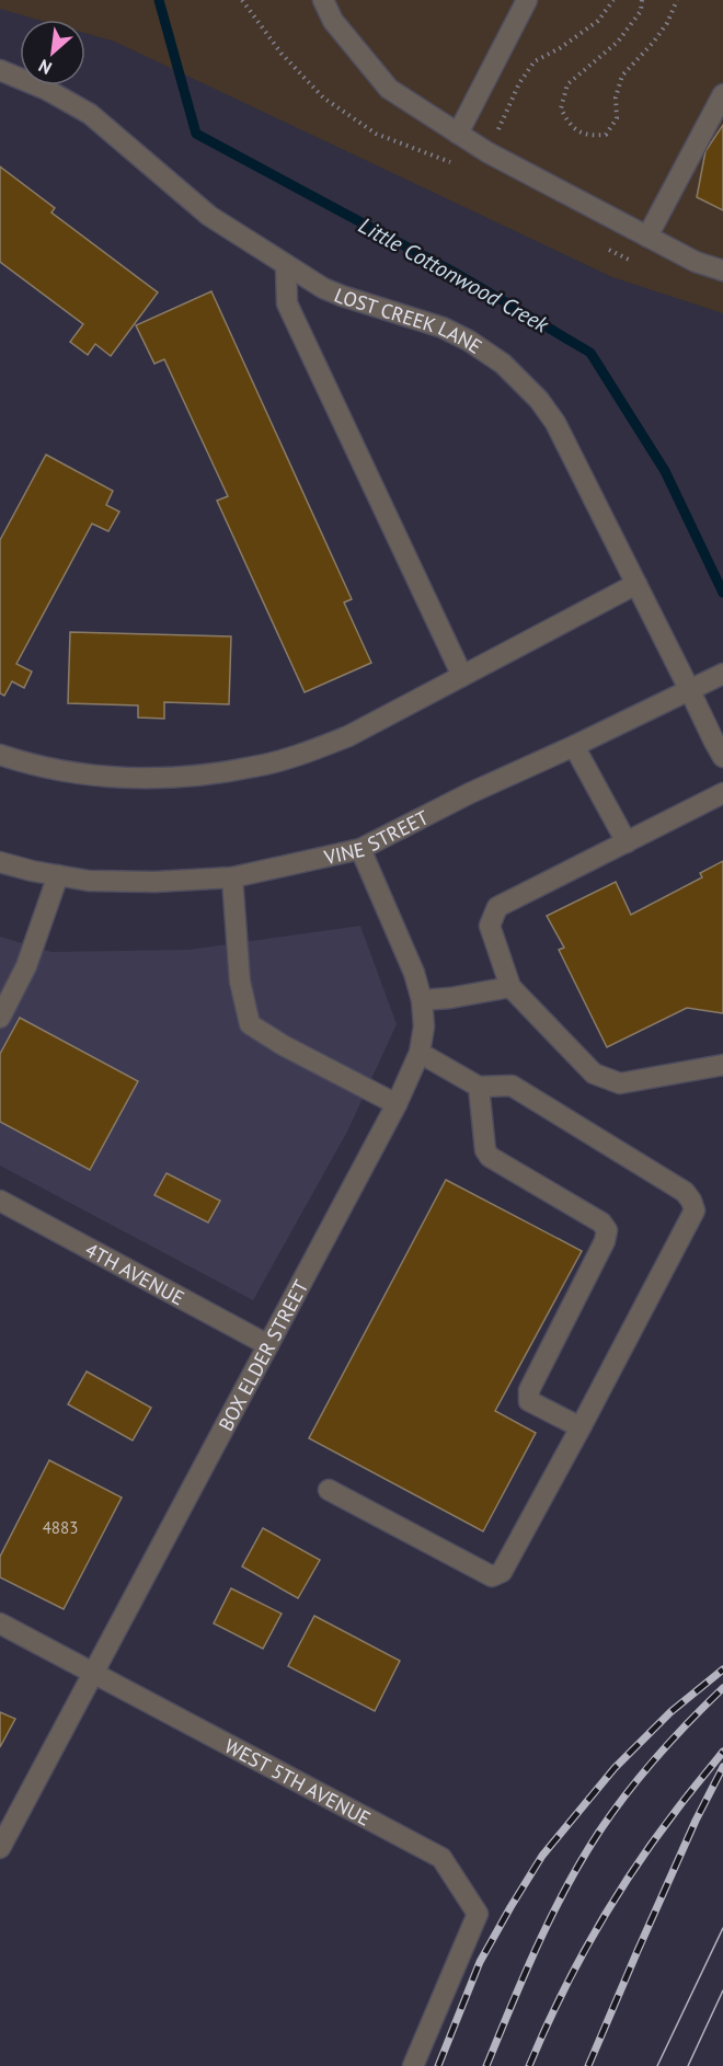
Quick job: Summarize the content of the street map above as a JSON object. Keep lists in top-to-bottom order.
{
  "streets": {
    "street": [
      "LOST CREEK LANE",
      "VINE STREET",
      "4TH AVENUE",
      "BOX ELDER STREET",
      "WEST 5TH AVENUE"
    ]
  },
  "crossings": [
    ["LOST CREEK LANE", "VINE STREET"],
    ["VINE STREET", "BOX ELDER STREET"],
    ["4TH AVENUE", "BOX ELDER STREET"],
    ["BOX ELDER STREET", "WEST 5TH AVENUE"]
  ],
  "water": ["Little Cottonwood Creek"],
  "house_numbers": ["4883"],
  "north": "bottom left"
}
